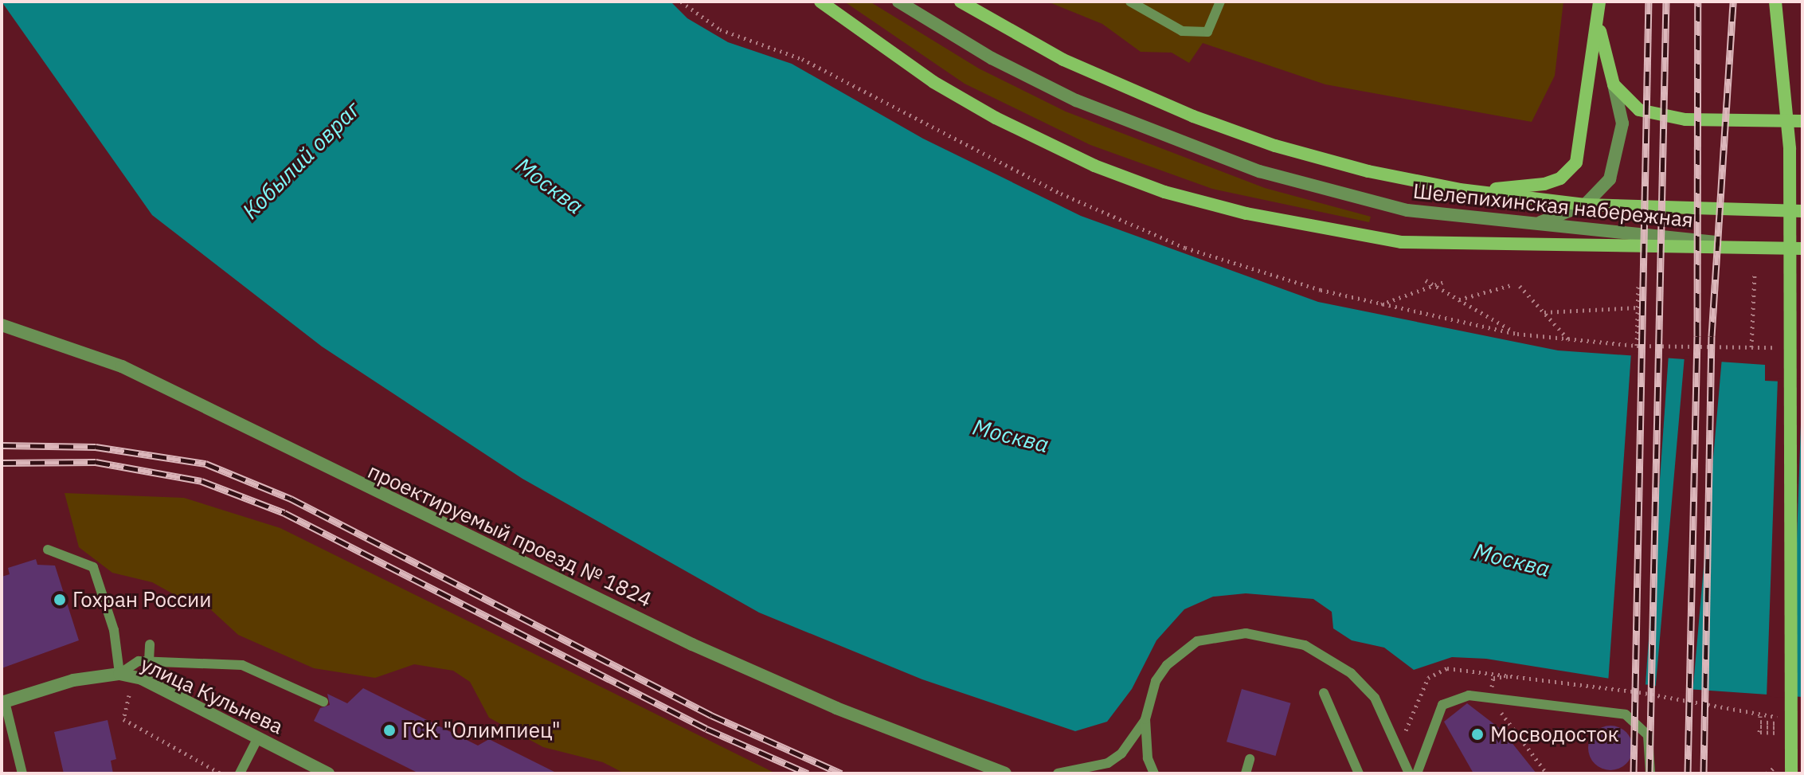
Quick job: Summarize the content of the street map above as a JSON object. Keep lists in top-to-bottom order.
{
  "streets": {
    "main road": ["Шелепихинская набережная"],
    "street": ["проектируемый проезд № 1824", "улица Кульнева"]
  },
  "water": ["Кобылий овраг", "Москва"],
  "places": ["Гохран России", "ГСК \"Олимпиец\"", "Мосводосток"]
}
